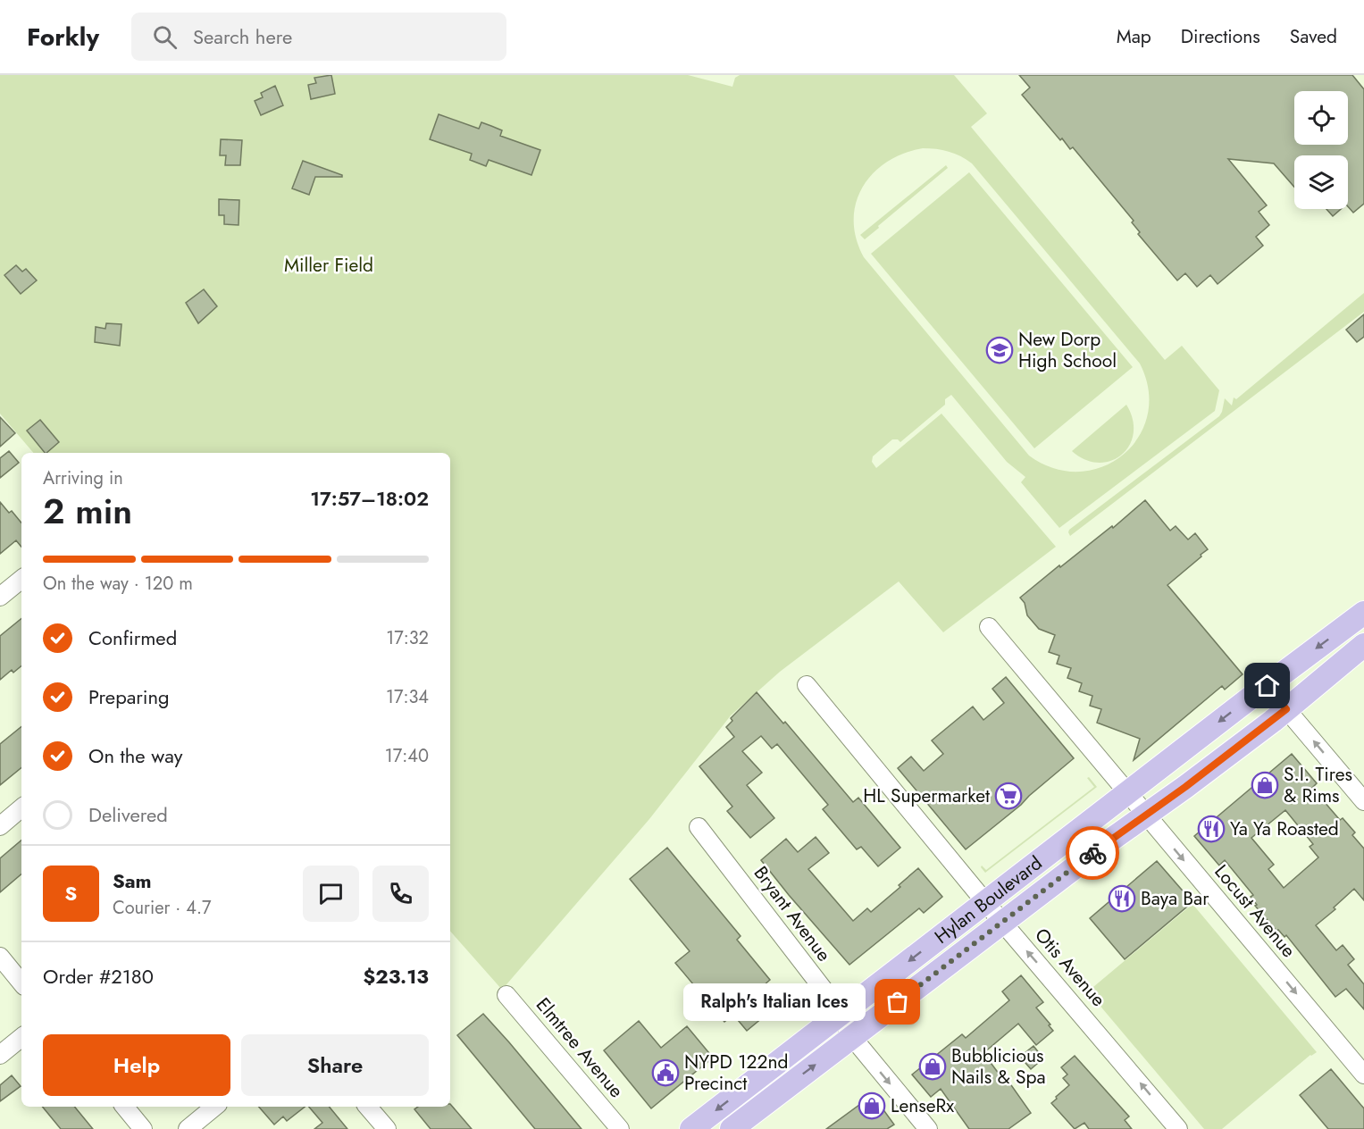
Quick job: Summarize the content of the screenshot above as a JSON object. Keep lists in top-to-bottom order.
{
  "streets": {
    "main road": ["Hylan Boulevard"],
    "street": [
      "Locust Avenue",
      "Bryant Avenue",
      "Otis Avenue",
      "Elmtree Avenue"
    ]
  },
  "crossings": [
    ["Hylan Boulevard", "Locust Avenue"],
    ["Hylan Boulevard", "Bryant Avenue"],
    ["Hylan Boulevard", "Otis Avenue"]
  ],
  "one_way": ["Locust Avenue", "Otis Avenue"],
  "parks": ["Miller Field"],
  "places": {
    "school or university": ["New Dorp High School"],
    "shop": ["S.I. Tires & Rims", "Bubblicious Nails & Spa", "LenseRx"],
    "supermarket": ["HL Supermarket"],
    "restaurant": ["Ya Ya Roasted", "Baya Bar"],
    "other": ["Ralph's Italian Ices"],
    "public building": ["NYPD 122nd Precinct"]
  },
  "page": {
    "header": "Forkly",
    "search": "Search here",
    "nav": ["Map", "Directions", "Saved"],
    "heading": ["2 min", "Arriving in", "17:57–18:02"],
    "panel": [
      "Sam",
      "Courier · 4.7",
      "Order #2180",
      "$23.13"
    ],
    "bar": "On the way · 120 m",
    "list": [
      ["Confirmed", "17:32"],
      ["Preparing", "17:34"],
      ["On the way", "17:40"],
      "Delivered"
    ],
    "round": "S",
    "bubble": "Ralph's Italian Ices",
    "buttons": ["Help", "Share"]
  }
}
